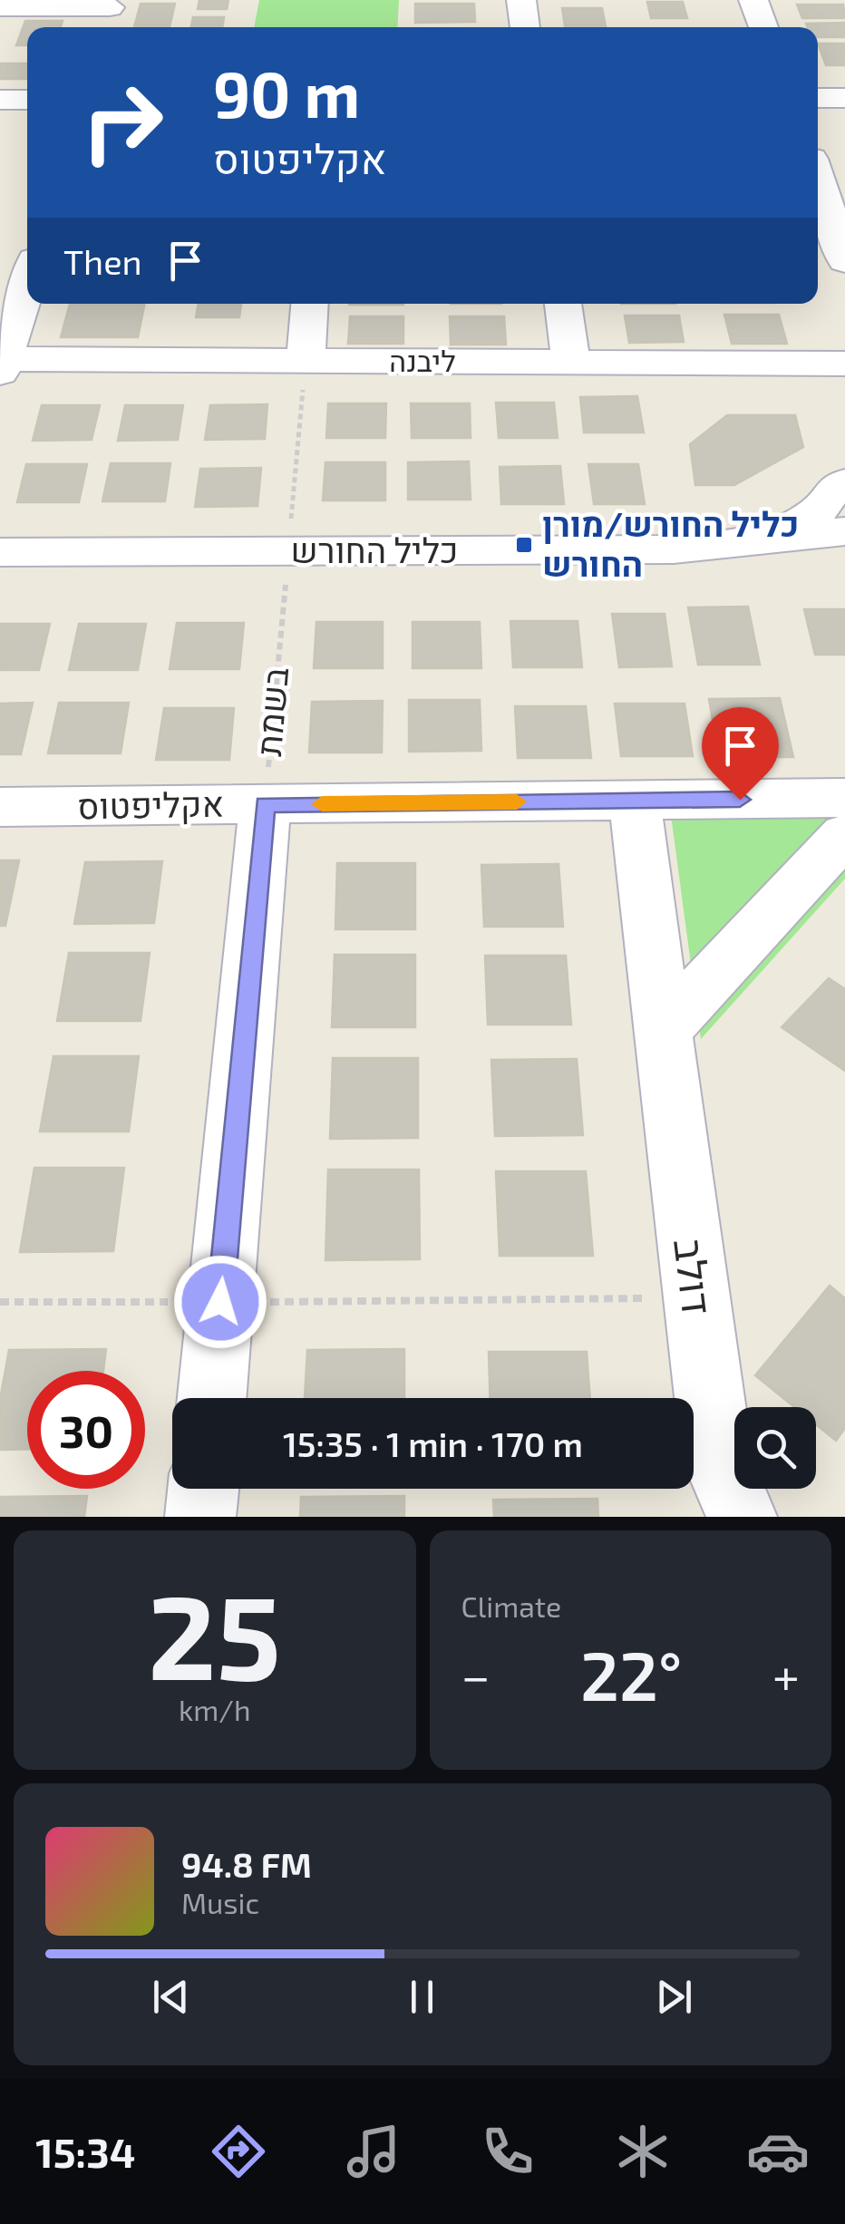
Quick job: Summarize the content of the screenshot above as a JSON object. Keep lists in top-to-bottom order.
{
  "streets": {
    "street": [
      "ליבנה",
      "כליל החורש",
      "בשמת",
      "אקליפטוס",
      "דולב"
    ]
  },
  "crossings": [
    ["ליבנה", "בשמת"],
    ["כליל החורש", "בשמת"],
    ["בשמת", "אקליפטוס"],
    ["אקליפטוס", "דולב"]
  ],
  "places": {
    "transit": ["כליל החורש/מורן החורש"]
  },
  "page": {
    "turn": ["90 m", "אקליפטוס"],
    "then": "Then",
    "limit": "30",
    "trip": "15:35 · 1 min · 170 m",
    "tile": [
      ["25", "km/h"],
      "Climate"
    ],
    "heat": ["−", "22°", "+"],
    "song": ["94.8 FM", "Music"],
    "tabs": "15:34"
  }
}
